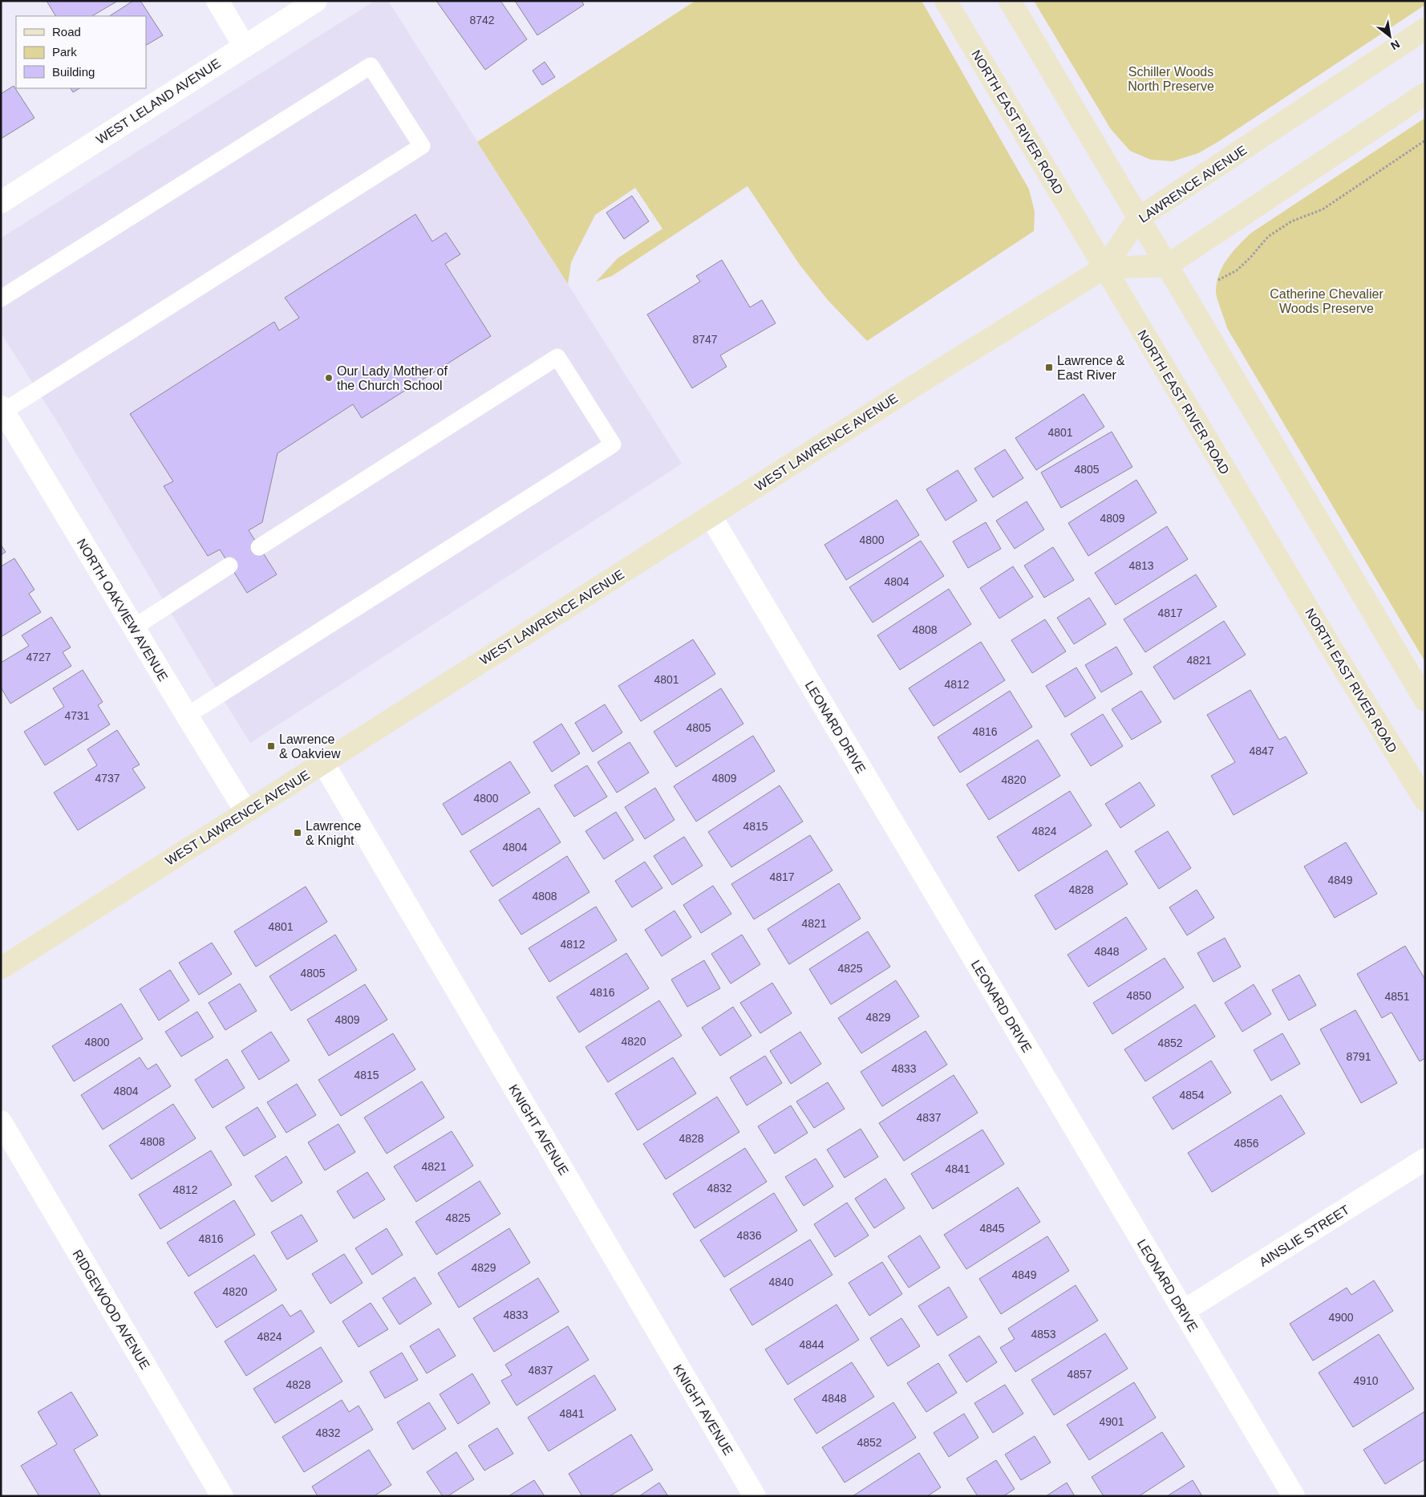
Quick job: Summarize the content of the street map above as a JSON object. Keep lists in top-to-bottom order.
{
  "streets": {
    "main road": ["NORTH EAST RIVER ROAD", "LAWRENCE AVENUE", "WEST LAWRENCE AVENUE"],
    "street": [
      "WEST LELAND AVENUE",
      "NORTH OAKVIEW AVENUE",
      "LEONARD DRIVE",
      "KNIGHT AVENUE",
      "AINSLIE STREET",
      "RIDGEWOOD AVENUE"
    ]
  },
  "crossings": [
    ["NORTH EAST RIVER ROAD", "LAWRENCE AVENUE"],
    ["NORTH EAST RIVER ROAD", "WEST LAWRENCE AVENUE"],
    ["LAWRENCE AVENUE", "WEST LAWRENCE AVENUE"],
    ["WEST LAWRENCE AVENUE", "NORTH OAKVIEW AVENUE"],
    ["WEST LAWRENCE AVENUE", "LEONARD DRIVE"],
    ["WEST LAWRENCE AVENUE", "KNIGHT AVENUE"],
    ["LEONARD DRIVE", "AINSLIE STREET"]
  ],
  "parks": ["Schiller Woods North Preserve", "Catherine Chevalier Woods Preserve"],
  "places": {
    "transit": ["Lawrence & East River", "Lawrence & Oakview", "Lawrence & Knight"],
    "other": ["Our Lady Mother of the Church School"]
  },
  "house_numbers": [
    "8742",
    "8747",
    "4801",
    "4805",
    "4809",
    "4800",
    "4813",
    "4804",
    "4817",
    "4808",
    "4727",
    "4821",
    "4801",
    "4812",
    "4731",
    "4805",
    "4816",
    "4847",
    "4737",
    "4809",
    "4820",
    "4800",
    "4815",
    "4824",
    "4804",
    "4817",
    "4849",
    "4828",
    "4808",
    "4821",
    "4801",
    "4812",
    "4848",
    "4825",
    "4805",
    "4816",
    "4850",
    "4851",
    "4829",
    "4809",
    "4820",
    "4800",
    "4852",
    "8791",
    "4833",
    "4815",
    "4804",
    "4854",
    "4837",
    "4828",
    "4808",
    "4856",
    "4821",
    "4841",
    "4832",
    "4812",
    "4825",
    "4845",
    "4836",
    "4816",
    "4829",
    "4849",
    "4840",
    "4820",
    "4833",
    "4900",
    "4853",
    "4824",
    "4844",
    "4837",
    "4857",
    "4910",
    "4828",
    "4848",
    "4841",
    "4901",
    "4832",
    "4852"
  ],
  "legend": ["Road", "Park", "Building"],
  "north": "bottom right"
}
